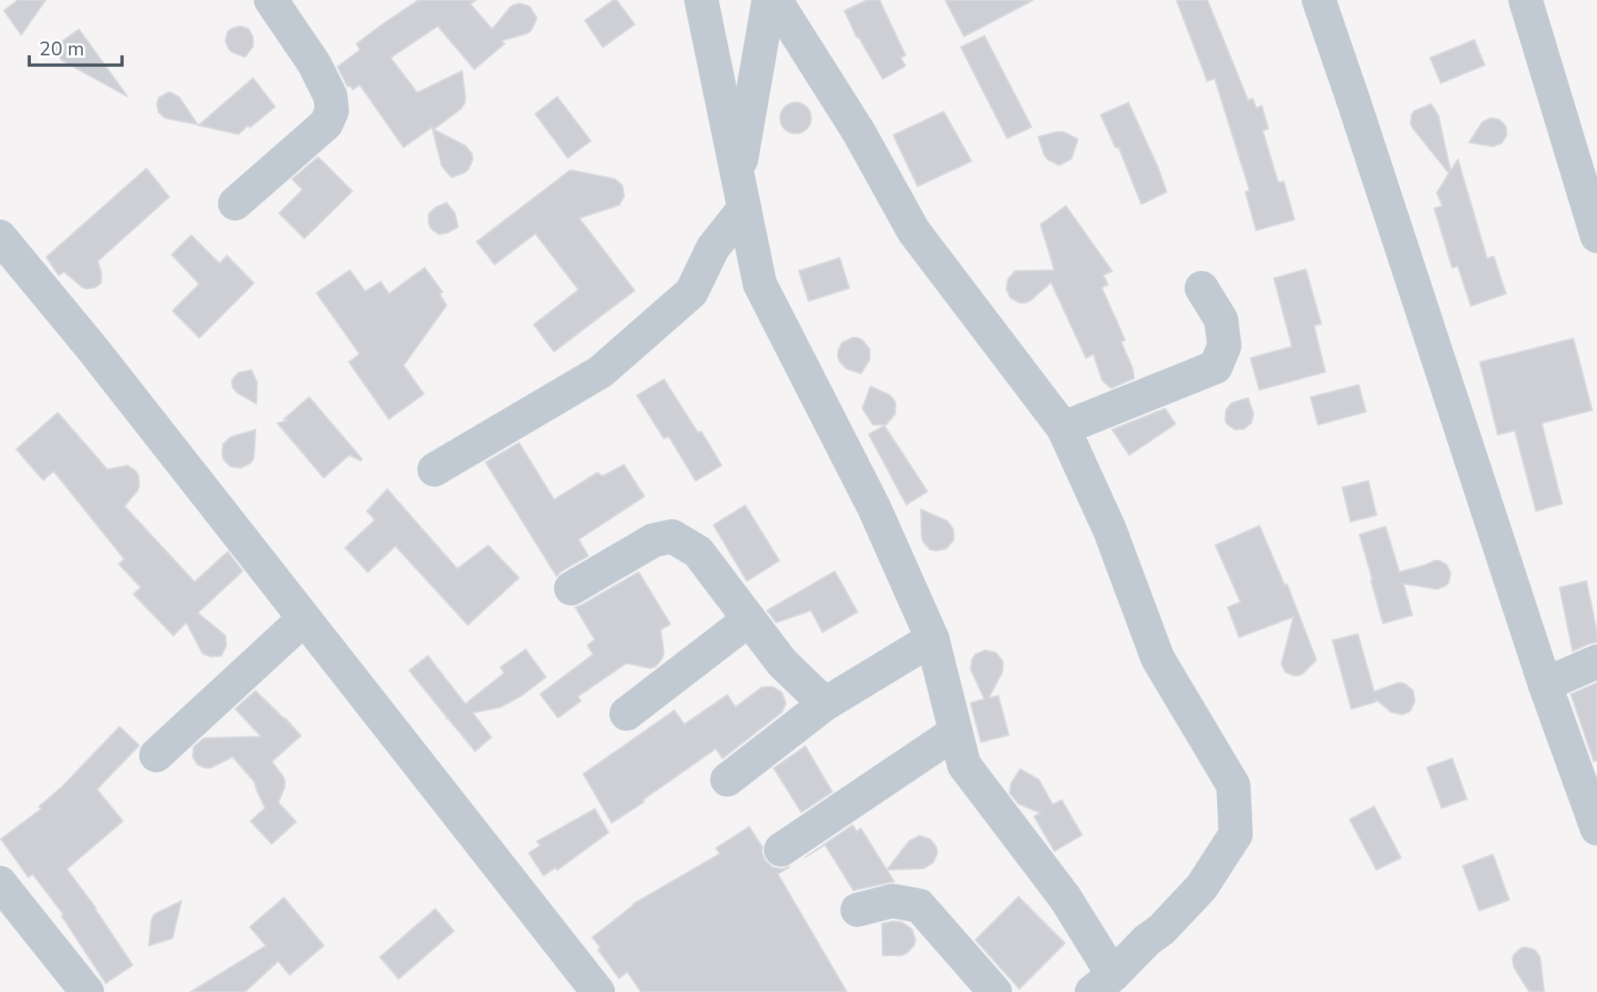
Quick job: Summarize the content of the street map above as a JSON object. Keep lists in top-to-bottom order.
{
  "scale_bar": "20 m"
}
